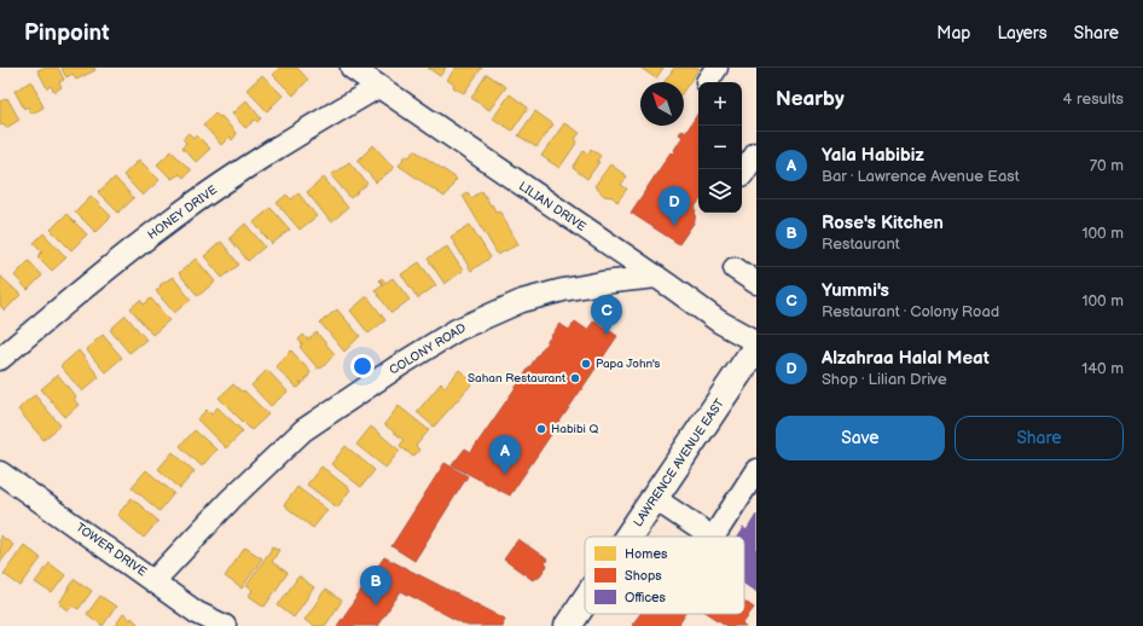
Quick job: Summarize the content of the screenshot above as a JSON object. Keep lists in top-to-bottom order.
{
  "streets": {
    "main road": ["LAWRENCE AVENUE EAST"],
    "street": [
      "LILIAN DRIVE",
      "HONEY DRIVE",
      "COLONY ROAD",
      "TOWER DRIVE"
    ]
  },
  "crossings": [
    ["LILIAN DRIVE", "HONEY DRIVE"],
    ["LILIAN DRIVE", "COLONY ROAD"],
    ["COLONY ROAD", "TOWER DRIVE"]
  ],
  "places": ["Papa John's", "Sahan Restaurant", "Habibi Q"],
  "legend": ["Homes", "Shops", "Offices"],
  "north": "top left",
  "page": {
    "header": "Pinpoint",
    "nav": ["Map", "Layers", "Share"],
    "heading": ["Nearby", "4 results"],
    "map_buttons": ["+", "−"],
    "list": [
      {
        "mark": "A",
        "name": "Yala Habibiz",
        "note": "Bar · Lawrence Avenue East",
        "value": "70 m"
      },
      {
        "mark": "B",
        "name": "Rose's Kitchen",
        "note": "Restaurant",
        "value": "100 m"
      },
      {
        "mark": "C",
        "name": "Yummi's",
        "note": "Restaurant · Colony Road",
        "value": "100 m"
      },
      {
        "mark": "D",
        "name": "Alzahraa Halal Meat",
        "note": "Shop · Lilian Drive",
        "value": "140 m"
      }
    ],
    "pins": [
      "D",
      "C",
      "A",
      "B"
    ],
    "buttons": ["Save", "Share"]
  }
}
